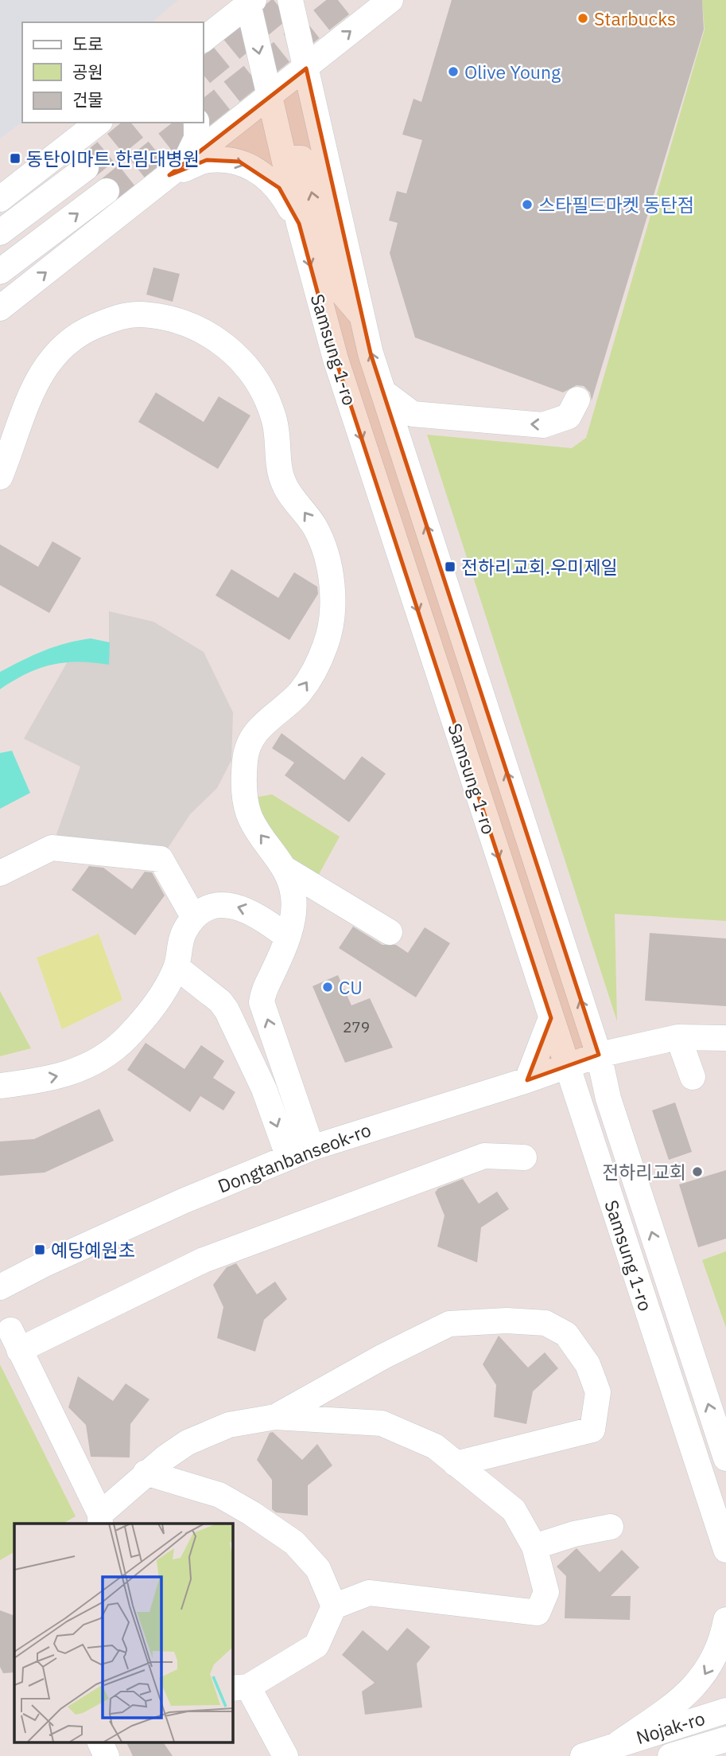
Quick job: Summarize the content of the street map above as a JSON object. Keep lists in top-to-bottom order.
{
  "streets": {
    "street": ["Samsung 1-ro", "Dongtanbanseok-ro", "Nojak-ro"]
  },
  "crossings": [
    ["Samsung 1-ro", "Dongtanbanseok-ro"]
  ],
  "places": {
    "other": [
      "Starbucks",
      "Olive Young",
      "스타필드마켓 동탄점",
      "CU",
      "전하리교회"
    ],
    "transit": ["동탄이마트.한림대병원", "전하리교회.우미제일", "예당예원초"]
  },
  "house_numbers": ["279"],
  "legend": ["도로", "공원", "건물"]
}
